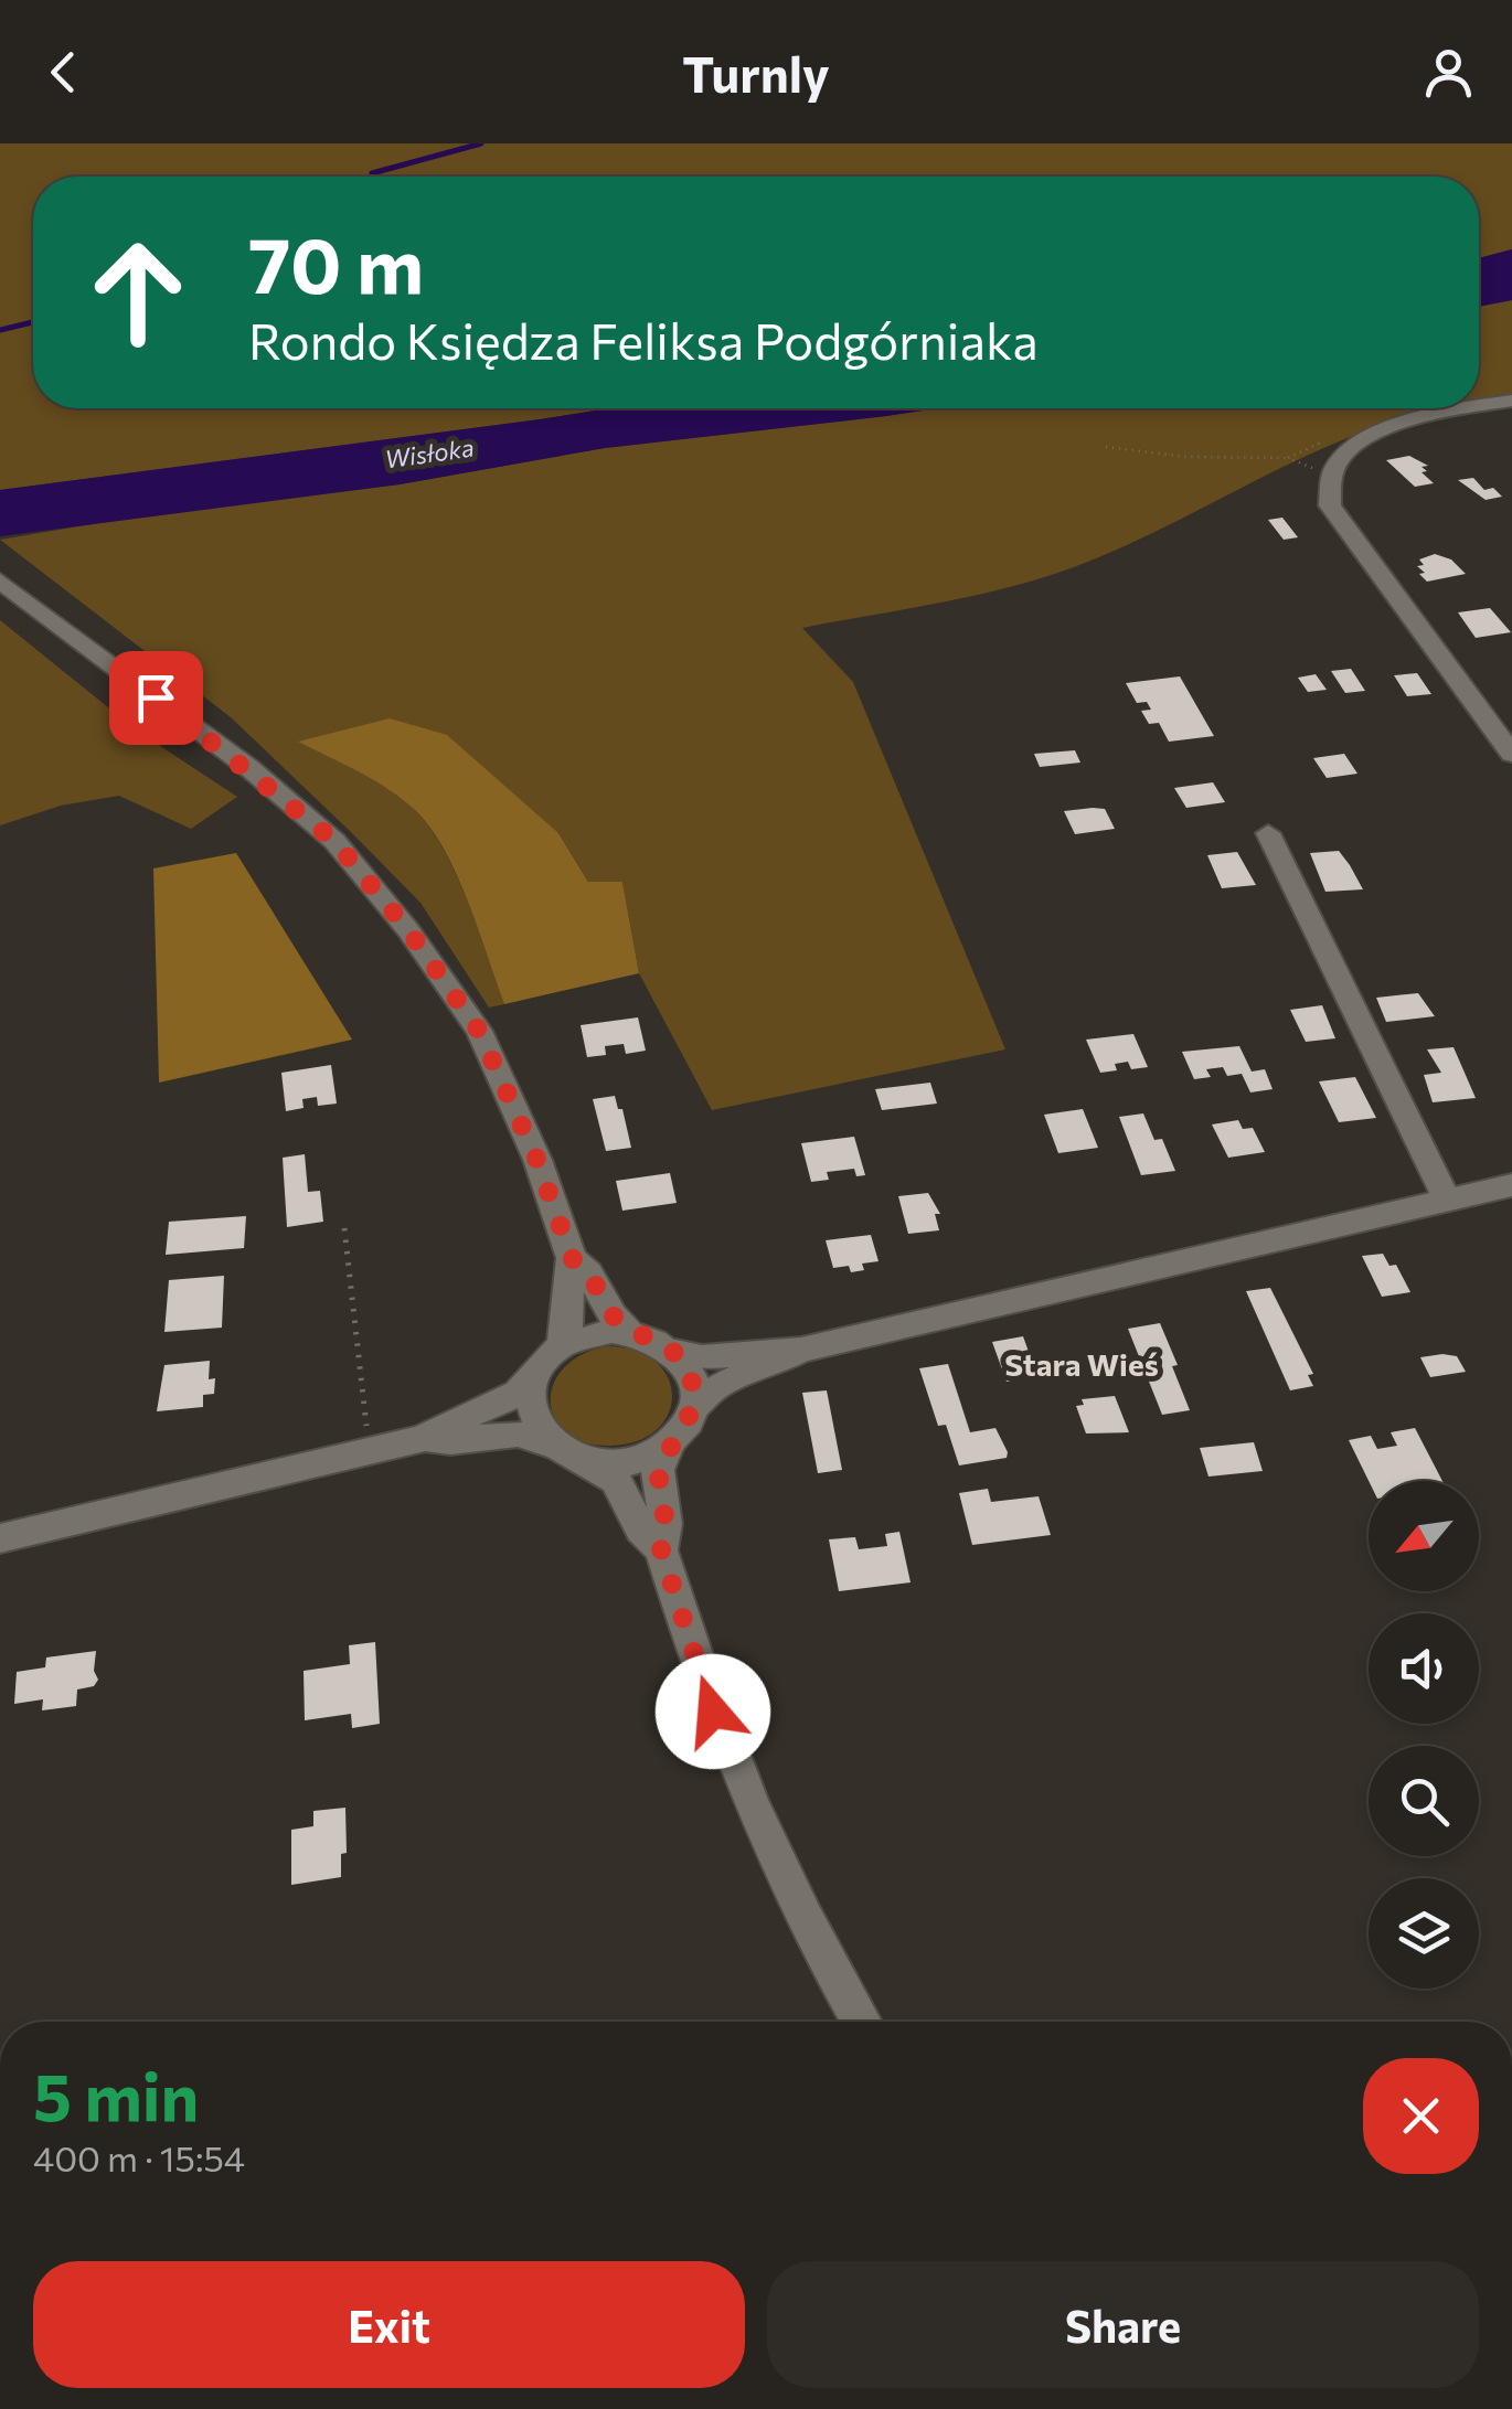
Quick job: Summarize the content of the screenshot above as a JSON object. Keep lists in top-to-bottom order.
{
  "districts": ["Stara Wieś"],
  "water": ["Wisłoka"],
  "north": "bottom left",
  "page": {
    "header": "Turnly",
    "turn": ["70 m", "Rondo Księdza Feliksa Podgórniaka"],
    "heading": ["5 min", "400 m · 15:54"],
    "buttons": ["Exit", "Share"]
  }
}
